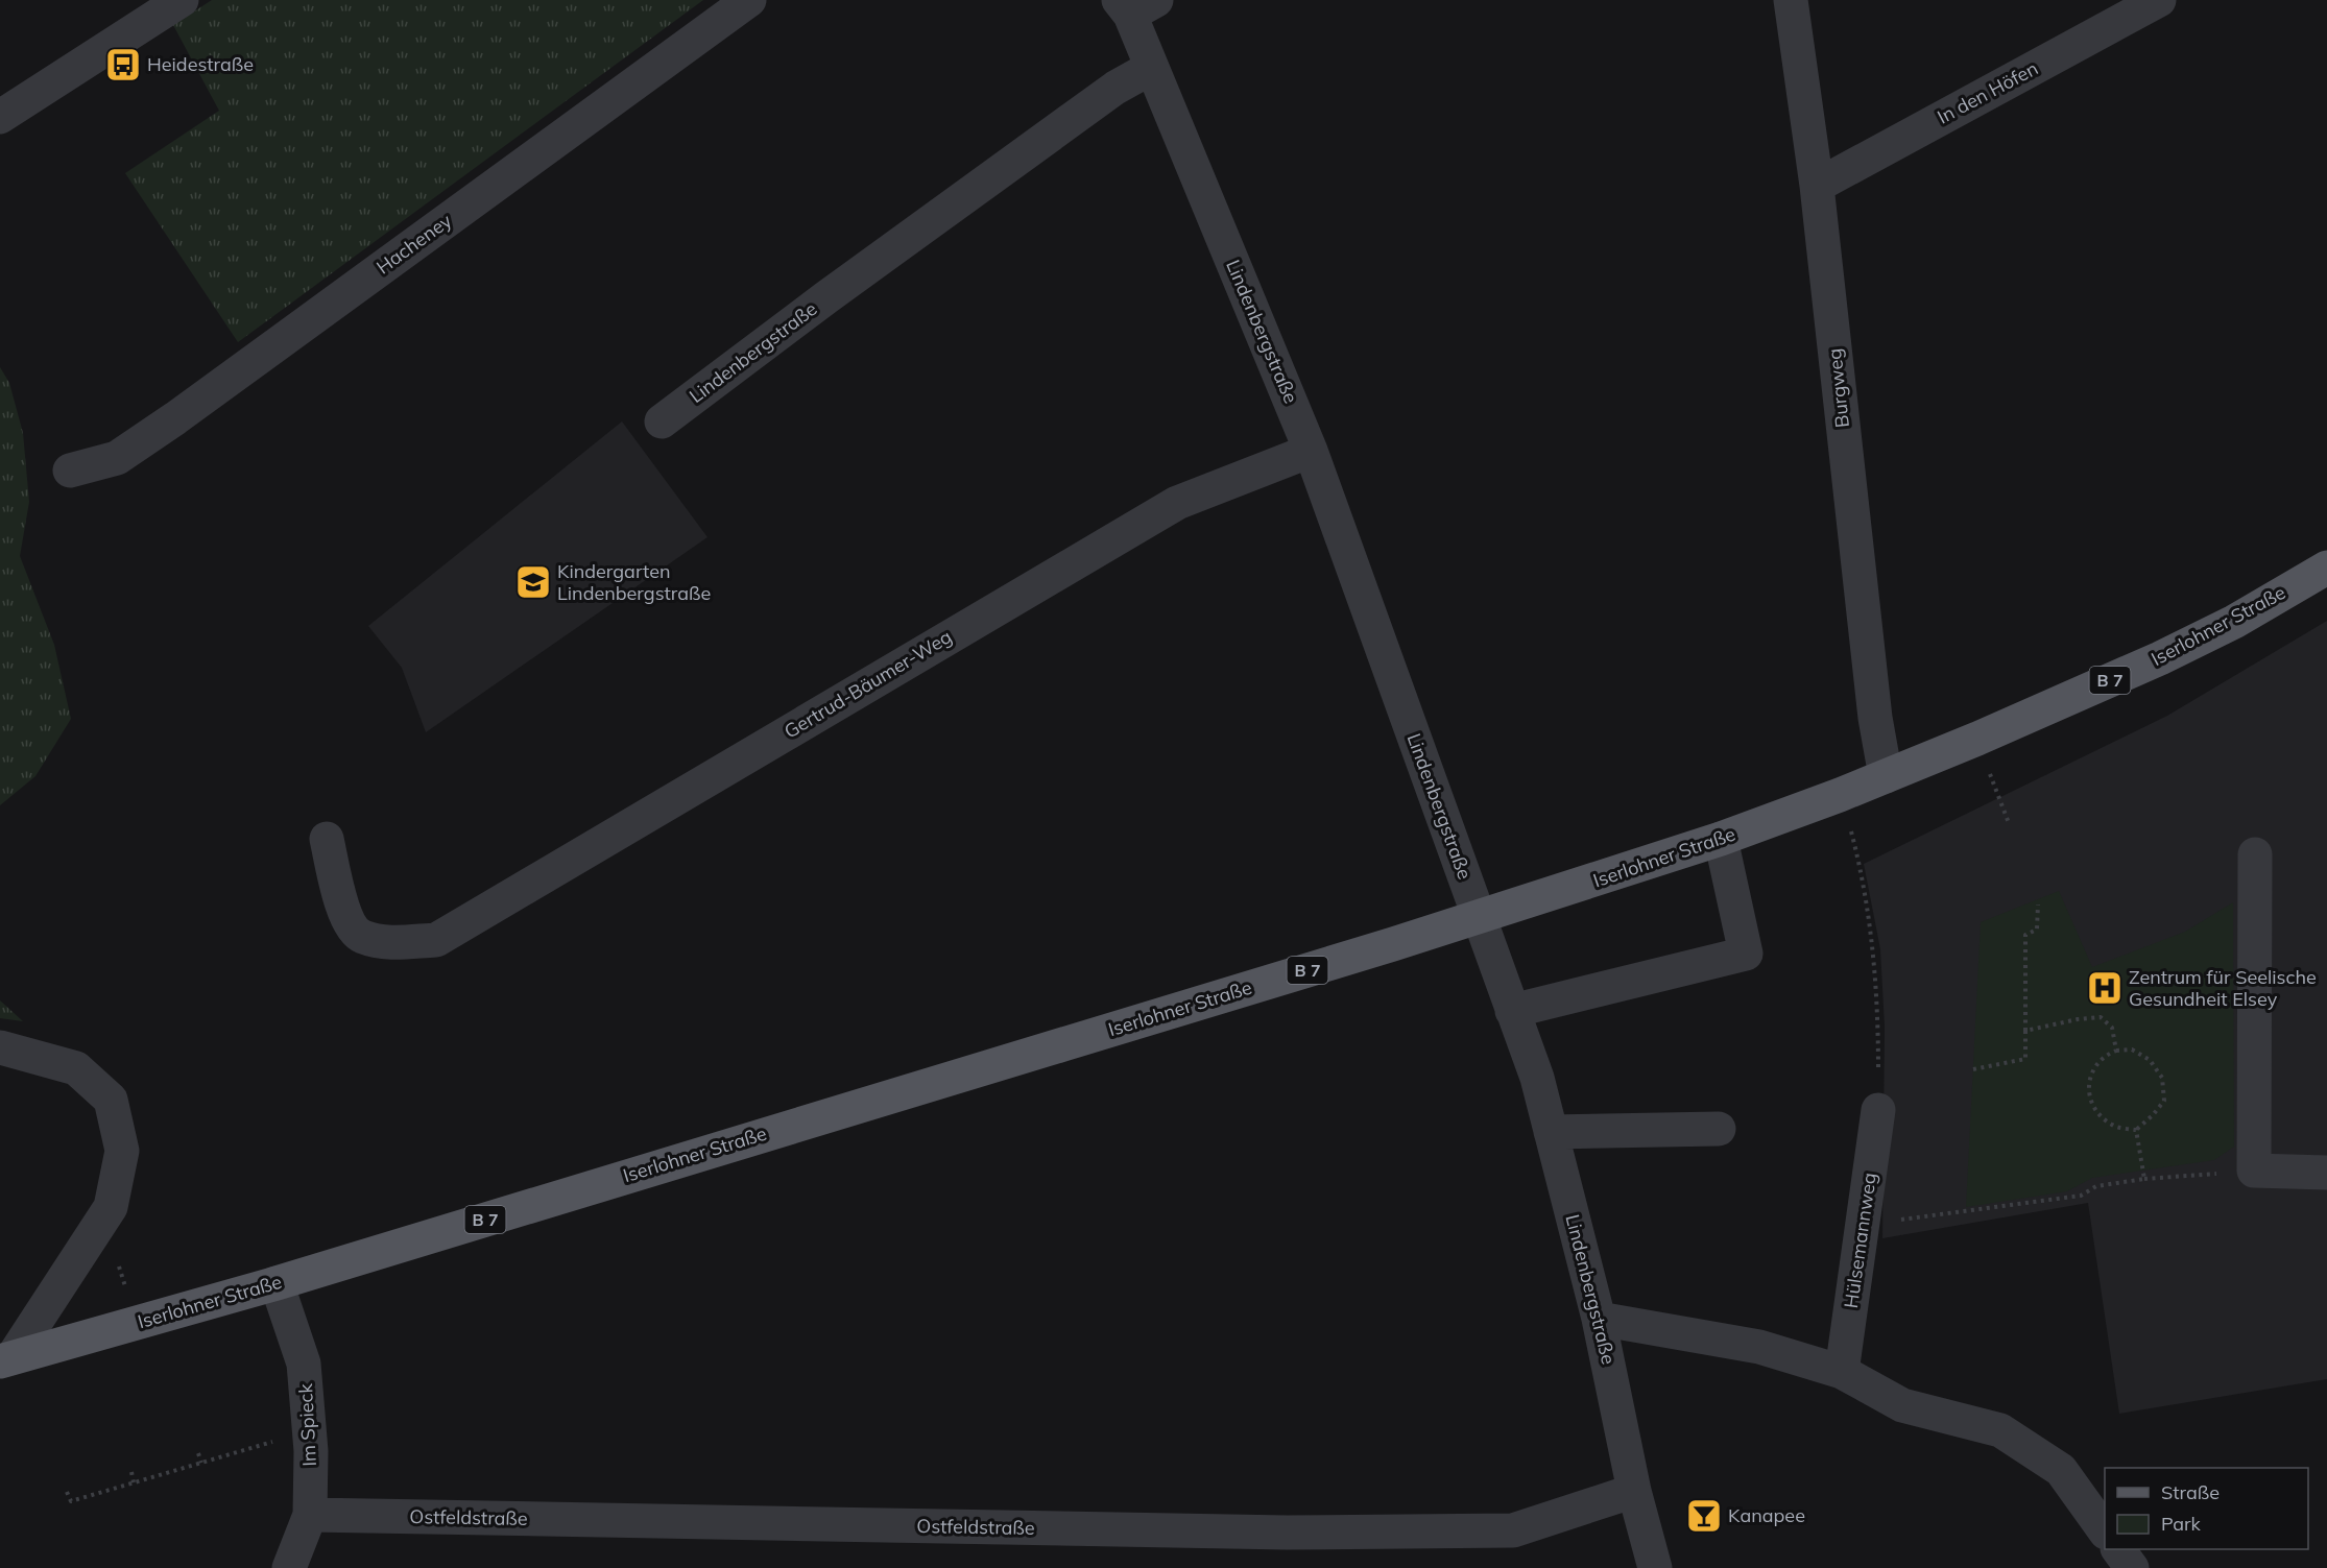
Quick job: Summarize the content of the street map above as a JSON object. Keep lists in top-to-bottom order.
{
  "streets": {
    "main road": ["Iserlohner Straße", "B 7"],
    "street": [
      "In den Höfen",
      "Hacheney",
      "Lindenbergstraße",
      "Burgweg",
      "Gertrud-Bäumer-Weg",
      "Hülsemannweg",
      "Im Spieck",
      "Ostfeldstraße"
    ]
  },
  "crossings": [
    ["In den Höfen", "Burgweg"],
    ["Lindenbergstraße", "Iserlohner Straße"],
    ["Lindenbergstraße", "Gertrud-Bäumer-Weg"],
    ["Lindenbergstraße", "Ostfeldstraße"],
    ["Burgweg", "Iserlohner Straße"],
    ["Iserlohner Straße", "Im Spieck"],
    ["Im Spieck", "Ostfeldstraße"]
  ],
  "places": {
    "bus stop": ["Heidestraße"],
    "school or university": ["Kindergarten Lindenbergstraße"],
    "hospital": ["Zentrum für Seelische Gesundheit Elsey"],
    "bar": ["Kanapee"]
  },
  "legend": ["Straße", "Park"]
}
